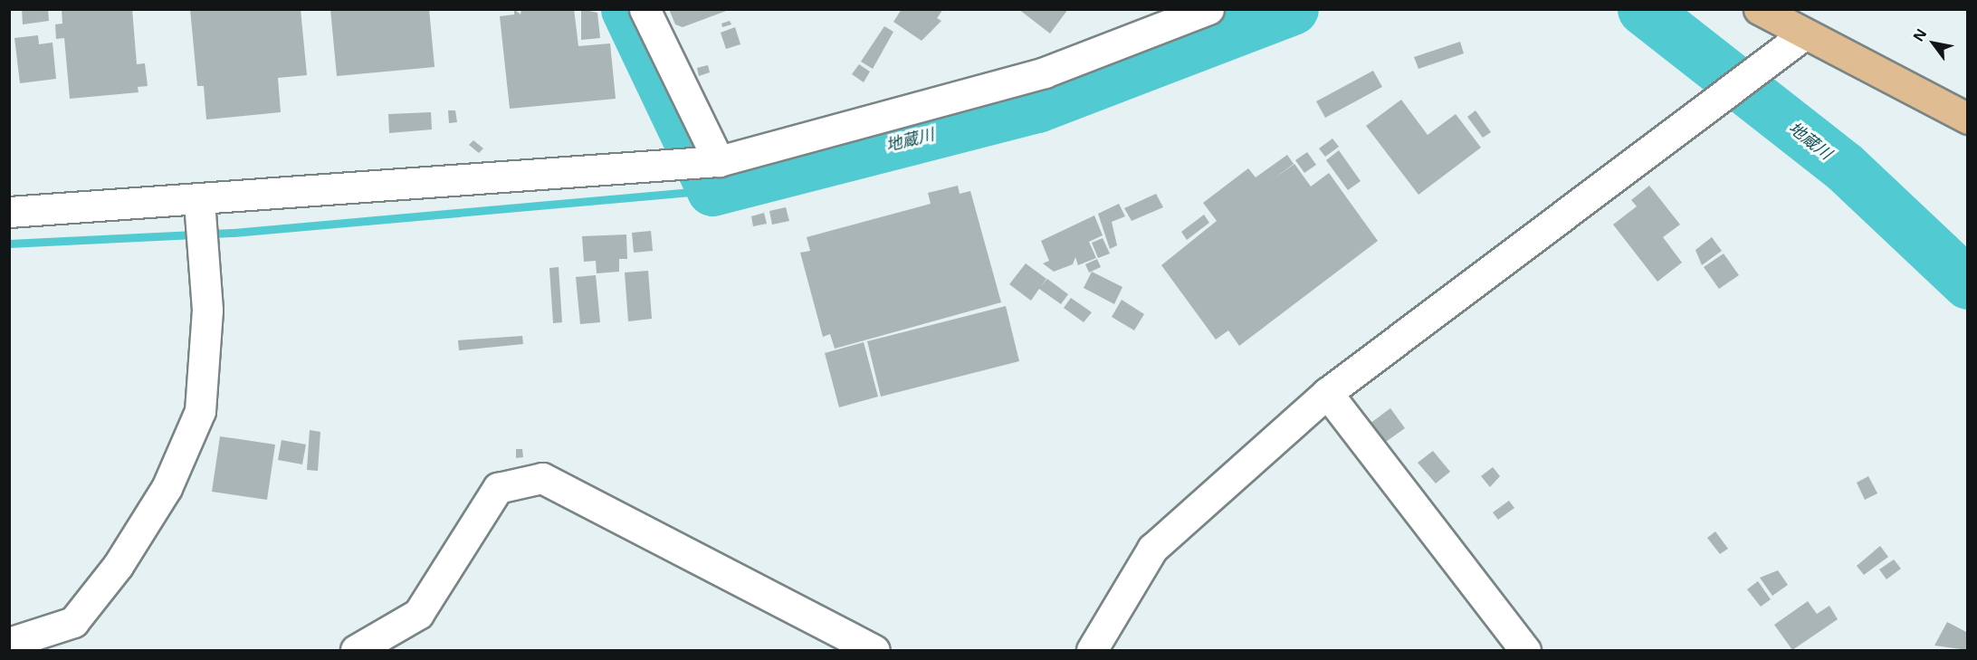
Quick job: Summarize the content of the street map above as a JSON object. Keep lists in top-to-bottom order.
{
  "water": ["地蔵川"],
  "north": "top left"
}
